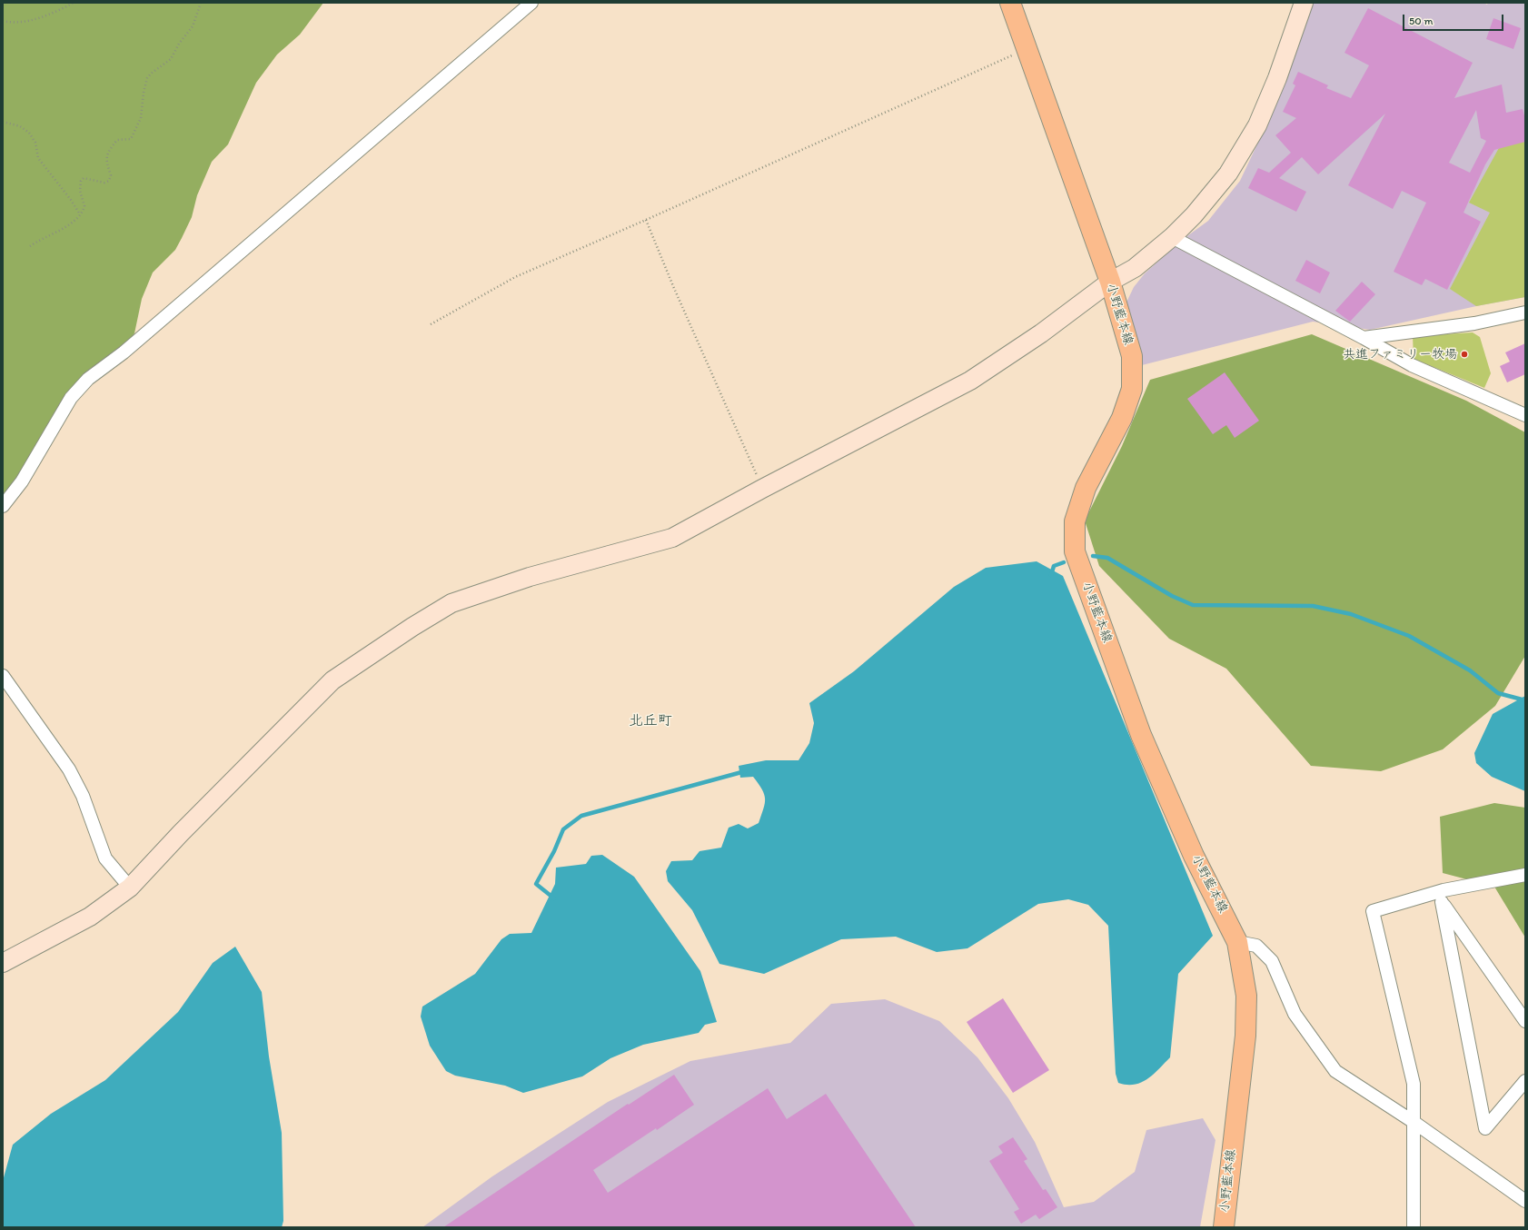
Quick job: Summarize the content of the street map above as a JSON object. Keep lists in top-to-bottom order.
{
  "streets": {
    "main road": ["小野藍本線"]
  },
  "districts": ["北丘町"],
  "places": ["共進ファミリー牧場"],
  "scale_bar": "50 m"
}
